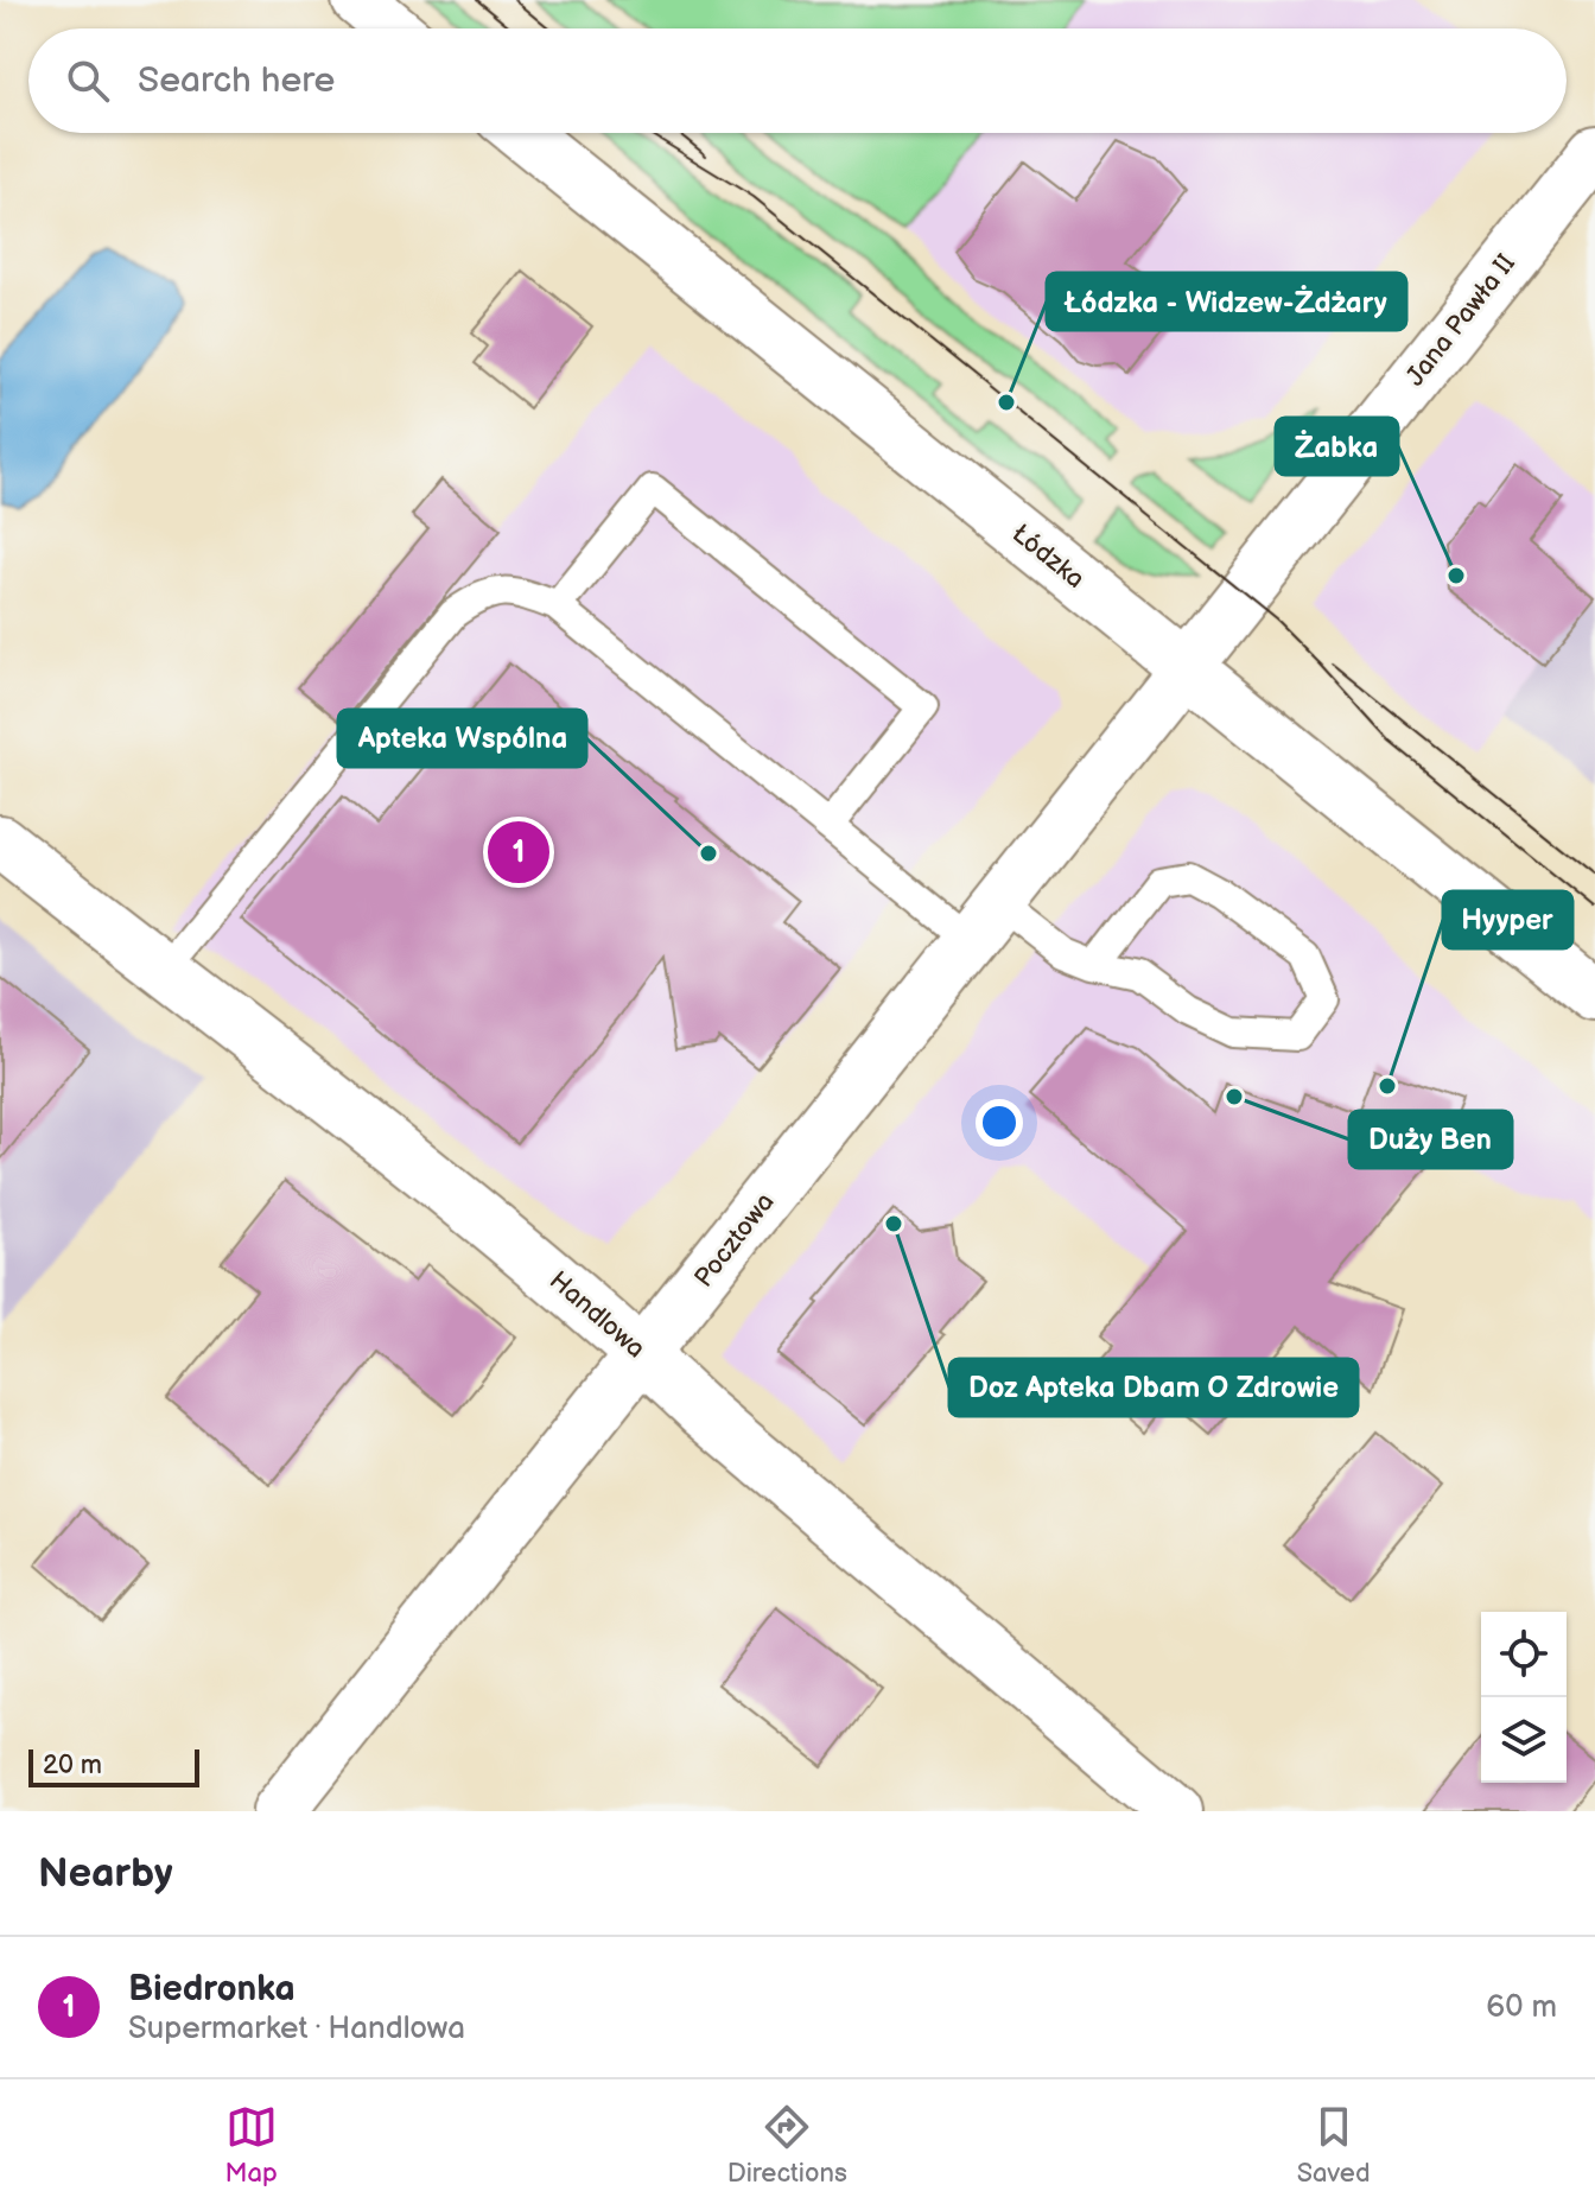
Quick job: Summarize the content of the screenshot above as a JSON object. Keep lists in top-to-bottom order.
{
  "streets": {
    "street": [
      "Jana Pawła II",
      "Łódzka",
      "Pocztowa",
      "Handlowa"
    ]
  },
  "crossings": [
    ["Jana Pawła II", "Łódzka"],
    ["Jana Pawła II", "Pocztowa"],
    ["Łódzka", "Pocztowa"],
    ["Pocztowa", "Handlowa"]
  ],
  "places": [
    "Łódzka - Widzew-Żdżary",
    "Żabka",
    "Apteka Wspólna",
    "Hyyper",
    "Duży Ben",
    "Doz Apteka Dbam O Zdrowie"
  ],
  "scale_bar": "20 m",
  "page": {
    "search": "Search here",
    "pins": "1",
    "scale": "20 m",
    "heading": "Nearby",
    "list": [
      {
        "mark": "1",
        "name": "Biedronka",
        "note": "Supermarket · Handlowa",
        "value": "60 m"
      }
    ],
    "nav": ["Map", "Directions", "Saved"]
  }
}
